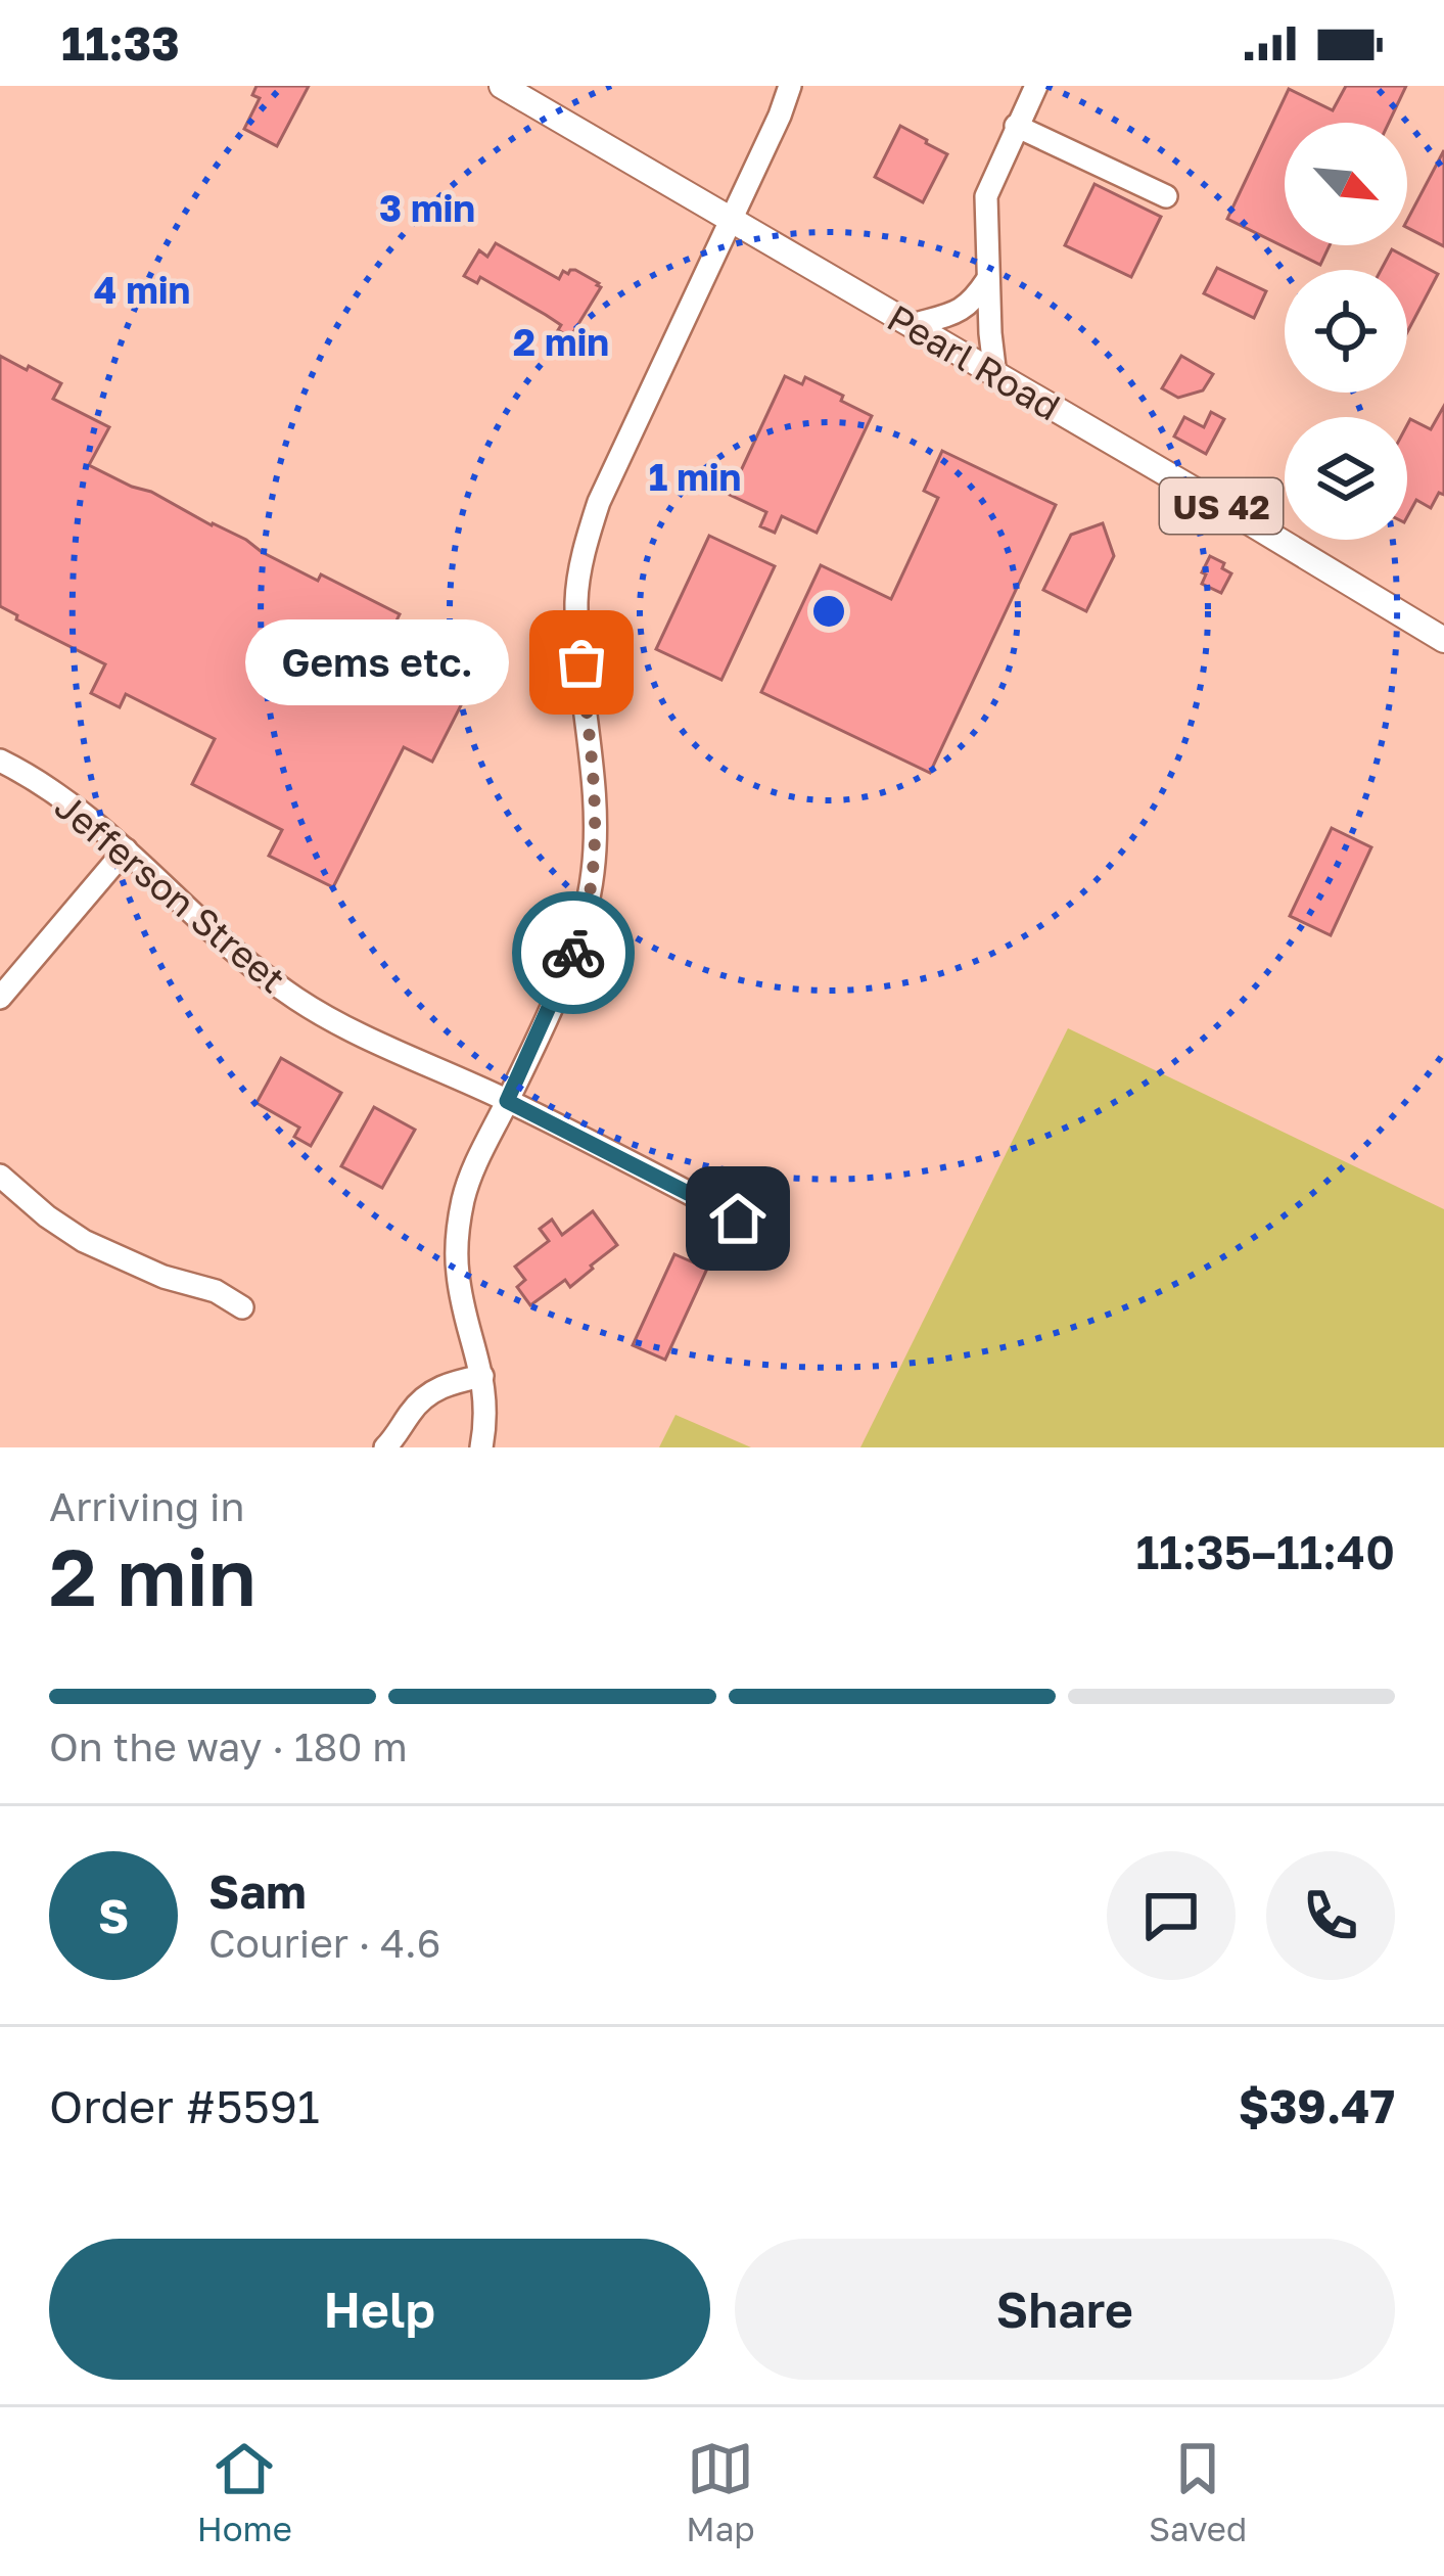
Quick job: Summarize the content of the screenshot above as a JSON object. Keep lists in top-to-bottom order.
{
  "streets": {
    "main road": ["Pearl Road", "US 42"],
    "street": ["Jefferson Street"]
  },
  "places": ["Gems etc."],
  "north": "bottom right",
  "page": {
    "status": "11:33",
    "bubble": "Gems etc.",
    "heading": ["2 min", "Arriving in", "11:35–11:40"],
    "panel": [
      "Sam",
      "Courier · 4.6",
      "Order #5591",
      "$39.47"
    ],
    "bar": "On the way · 180 m",
    "round": "S",
    "buttons": ["Help", "Share"],
    "tabs": ["Home", "Map", "Saved"]
  },
  "rings": [
    "3 min",
    "4 min",
    "2 min",
    "1 min"
  ]
}
